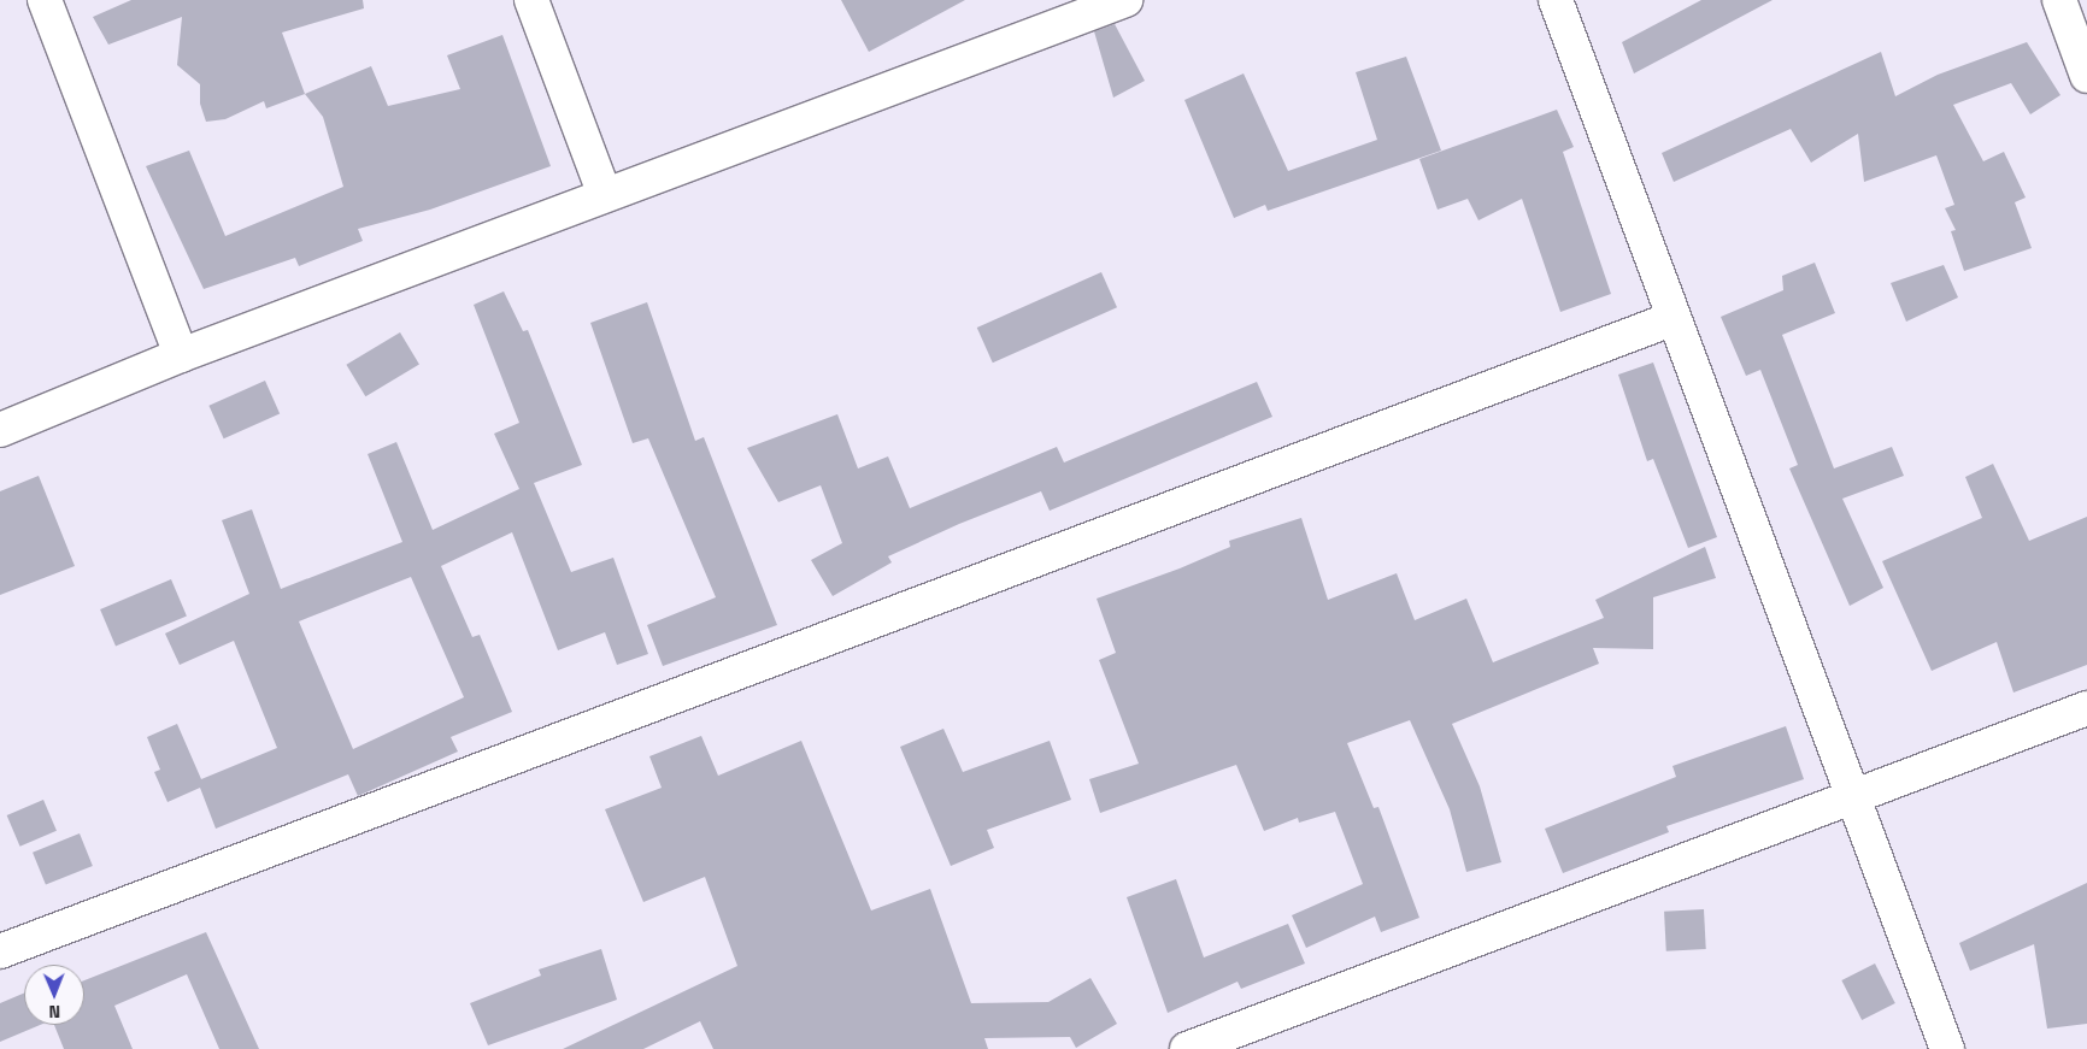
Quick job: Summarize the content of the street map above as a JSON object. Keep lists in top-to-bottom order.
{
  "north": "bottom"
}
